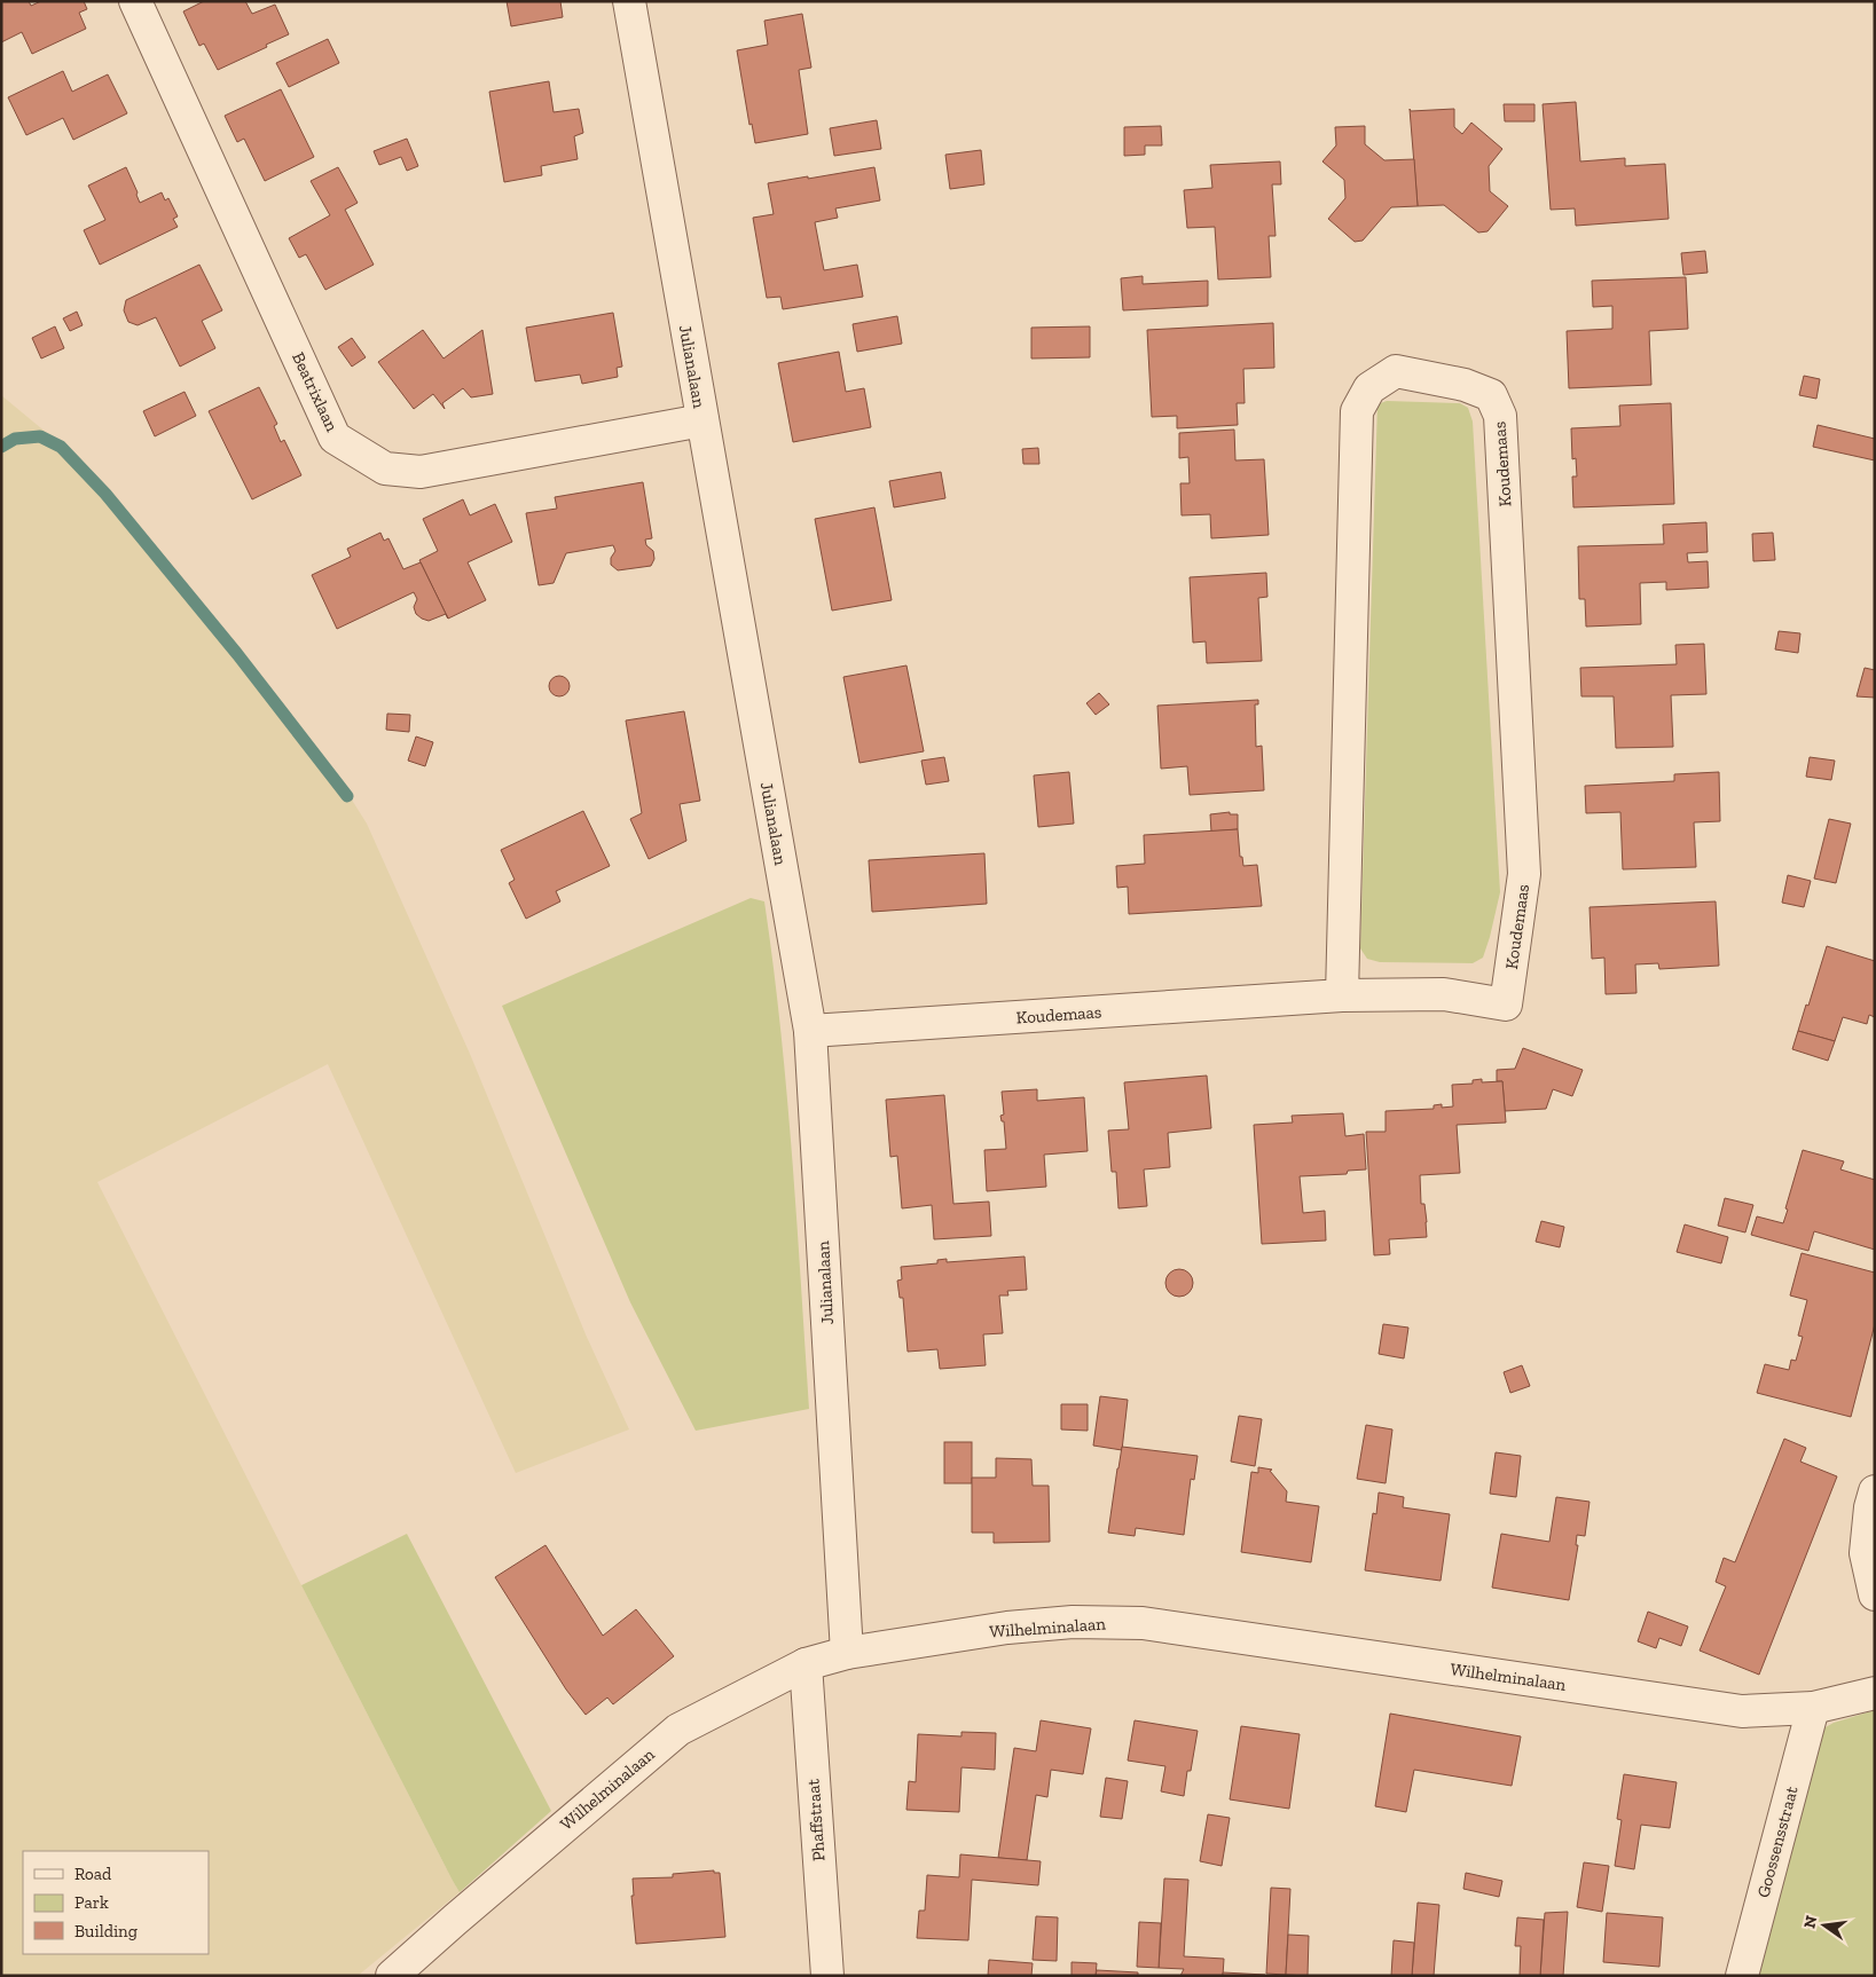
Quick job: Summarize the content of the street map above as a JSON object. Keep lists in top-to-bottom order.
{
  "streets": {
    "street": [
      "Julianalaan",
      "Beatrixlaan",
      "Koudemaas",
      "Wilhelminalaan",
      "Phaffstraat",
      "Goossensstraat"
    ]
  },
  "crossings": [
    ["Julianalaan", "Beatrixlaan"],
    ["Julianalaan", "Koudemaas"],
    ["Julianalaan", "Wilhelminalaan"],
    ["Wilhelminalaan", "Phaffstraat"],
    ["Wilhelminalaan", "Goossensstraat"]
  ],
  "legend": ["Road", "Park", "Building"],
  "north": "left"
}
